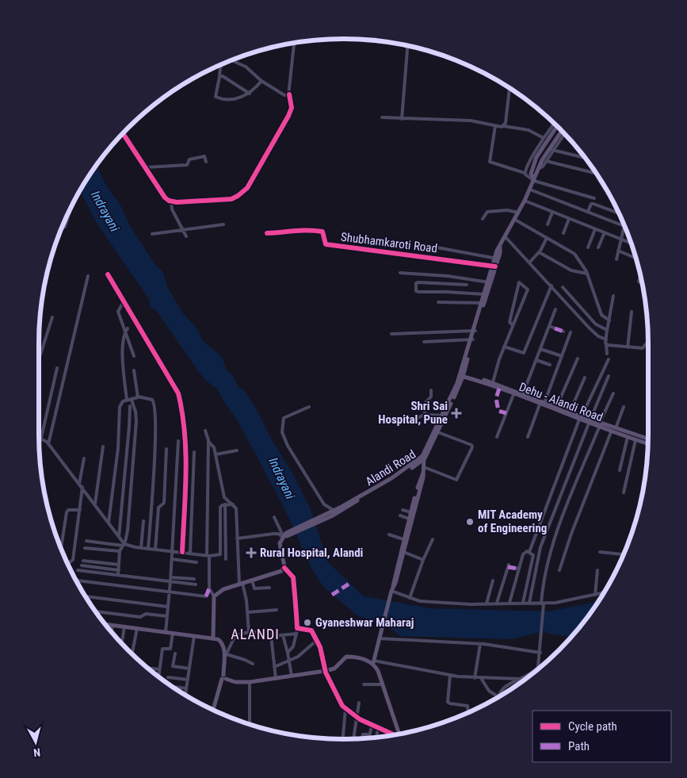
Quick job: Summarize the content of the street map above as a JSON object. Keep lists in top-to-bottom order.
{
  "streets": {
    "main road": ["Dehu - Alandi Road", "Alandi Road"],
    "street": ["Shubhamkaroti Road"]
  },
  "crossings": [
    ["Dehu - Alandi Road", "Alandi Road"]
  ],
  "districts": ["ALANDI"],
  "water": ["Indrayani"],
  "places": {
    "health": ["Shri Sai Hospital, Pune", "Rural Hospital, Alandi"],
    "other": ["MIT Academy of Engineering", "Gyaneshwar Maharaj"]
  },
  "legend": ["Cycle path", "Path"],
  "north": "bottom"
}
